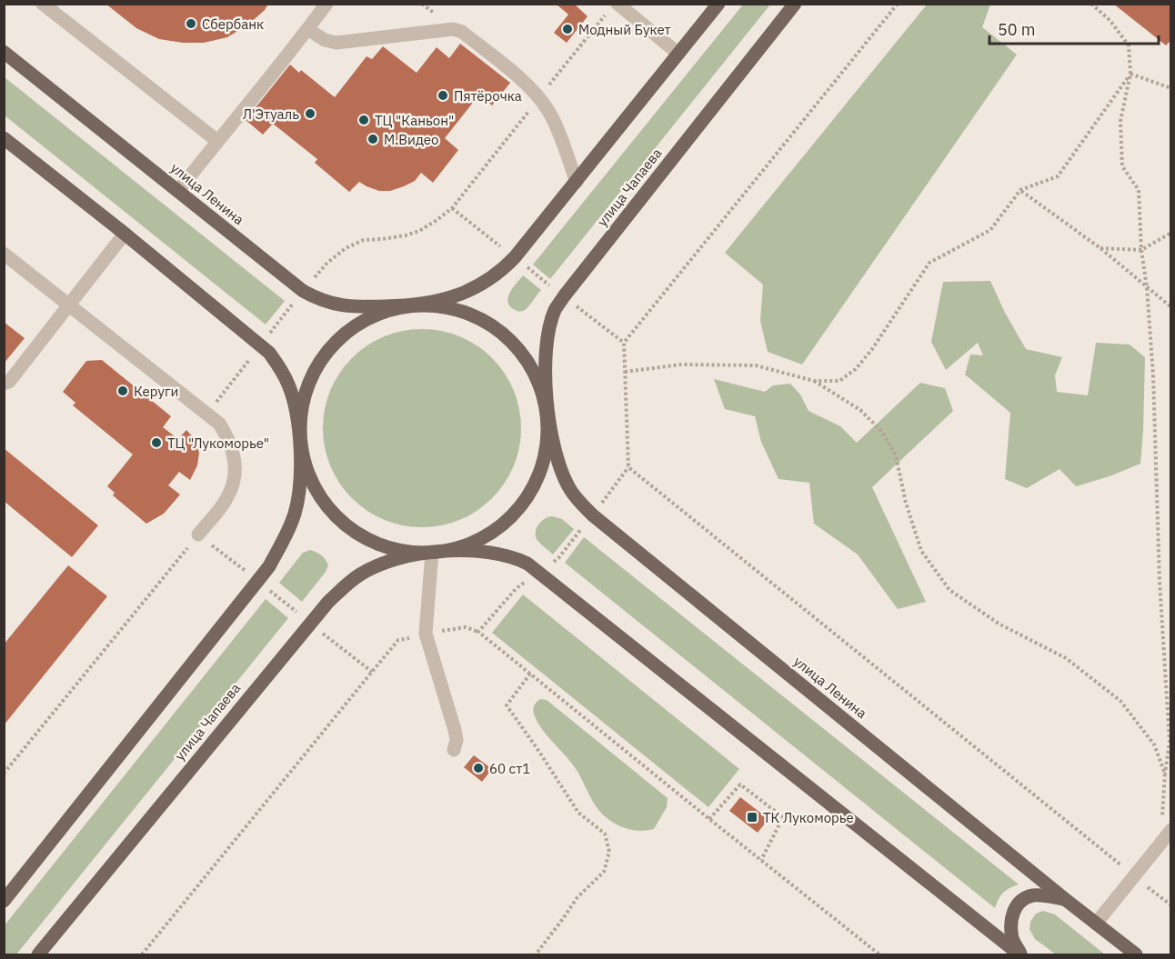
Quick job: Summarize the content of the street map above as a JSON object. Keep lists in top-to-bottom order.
{
  "streets": {
    "main road": ["улица Чапаева", "улица Ленина"]
  },
  "crossings": [
    ["улица Чапаева", "улица Ленина"]
  ],
  "places": {
    "other": [
      "Сбербанк",
      "Модный Букет",
      "Пятёрочка",
      "Л'Этуаль",
      "ТЦ \"Каньон\"",
      "М.Видео",
      "Керуги",
      "ТЦ \"Лукоморье\"",
      "60 ст1"
    ],
    "transit": ["ТК Лукоморье"]
  },
  "scale_bar": "50 m"
}
